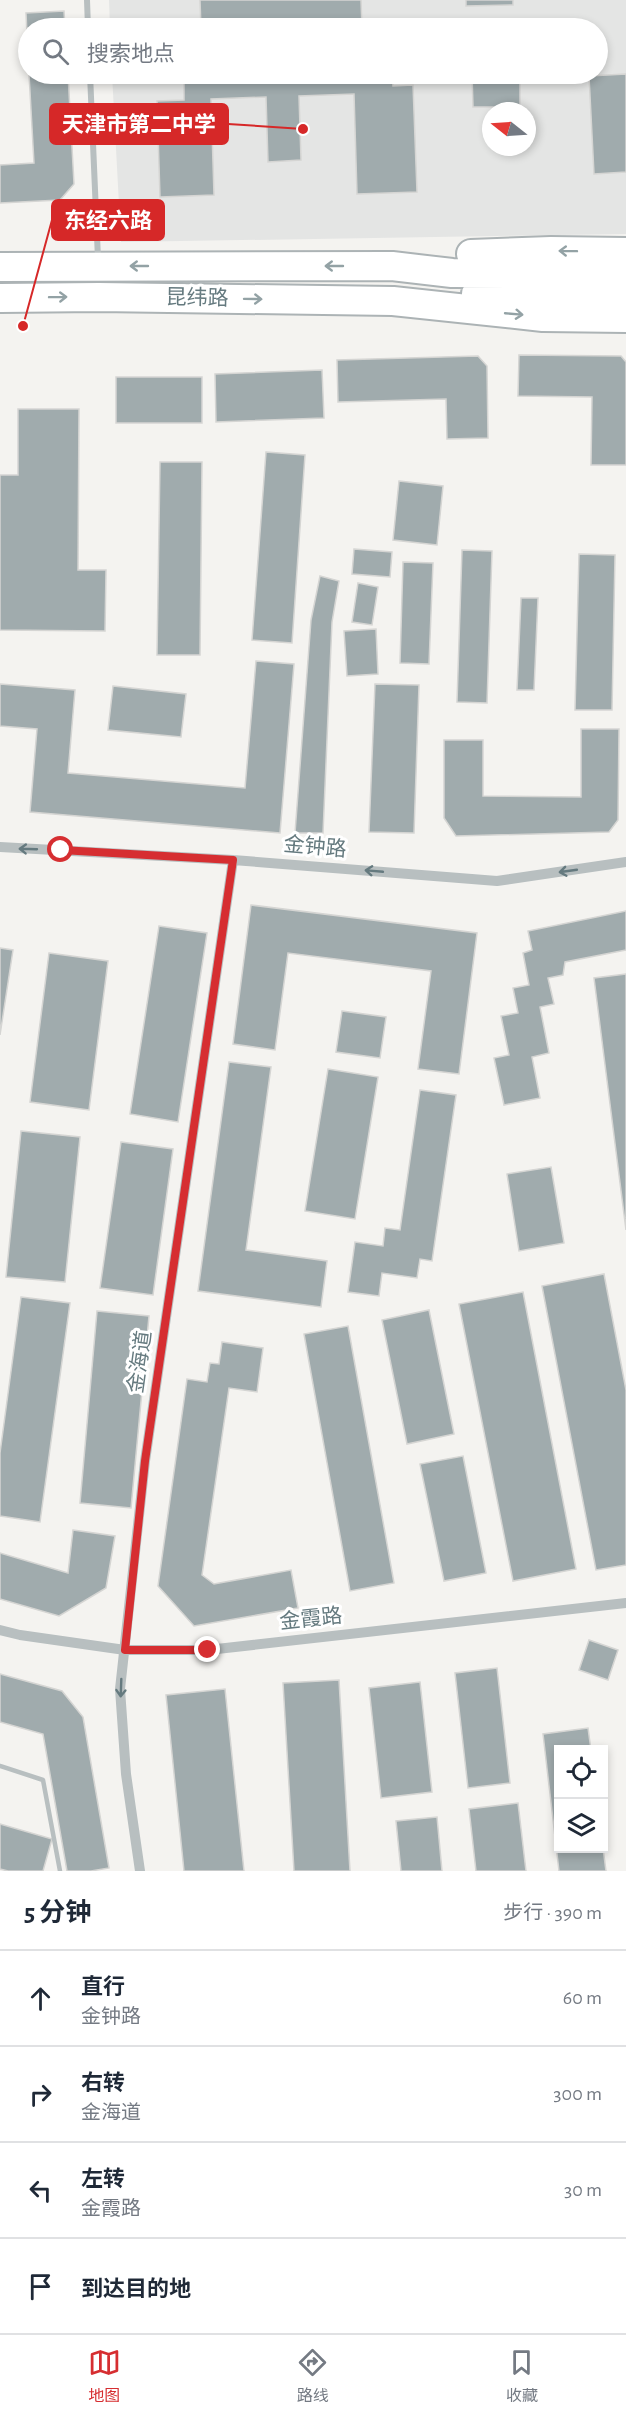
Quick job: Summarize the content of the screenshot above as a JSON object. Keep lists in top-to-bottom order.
{
  "streets": {
    "main road": ["昆纬路"],
    "street": ["金钟路", "金海道", "金霞路"]
  },
  "crossings": [
    ["金钟路", "金海道"],
    ["金海道", "金霞路"]
  ],
  "one_way": ["金钟路"],
  "places": ["天津市第二中学", "东经六路"],
  "north": "left",
  "page": {
    "search": "搜索地点",
    "heading": ["5 分钟", "步行 · 390 m"],
    "list": [
      ["直行", "金钟路", "60 m"],
      ["右转", "金海道", "300 m"],
      ["左转", "金霞路", "30 m"],
      "到达目的地"
    ],
    "nav": ["地图", "路线", "收藏"]
  }
}
